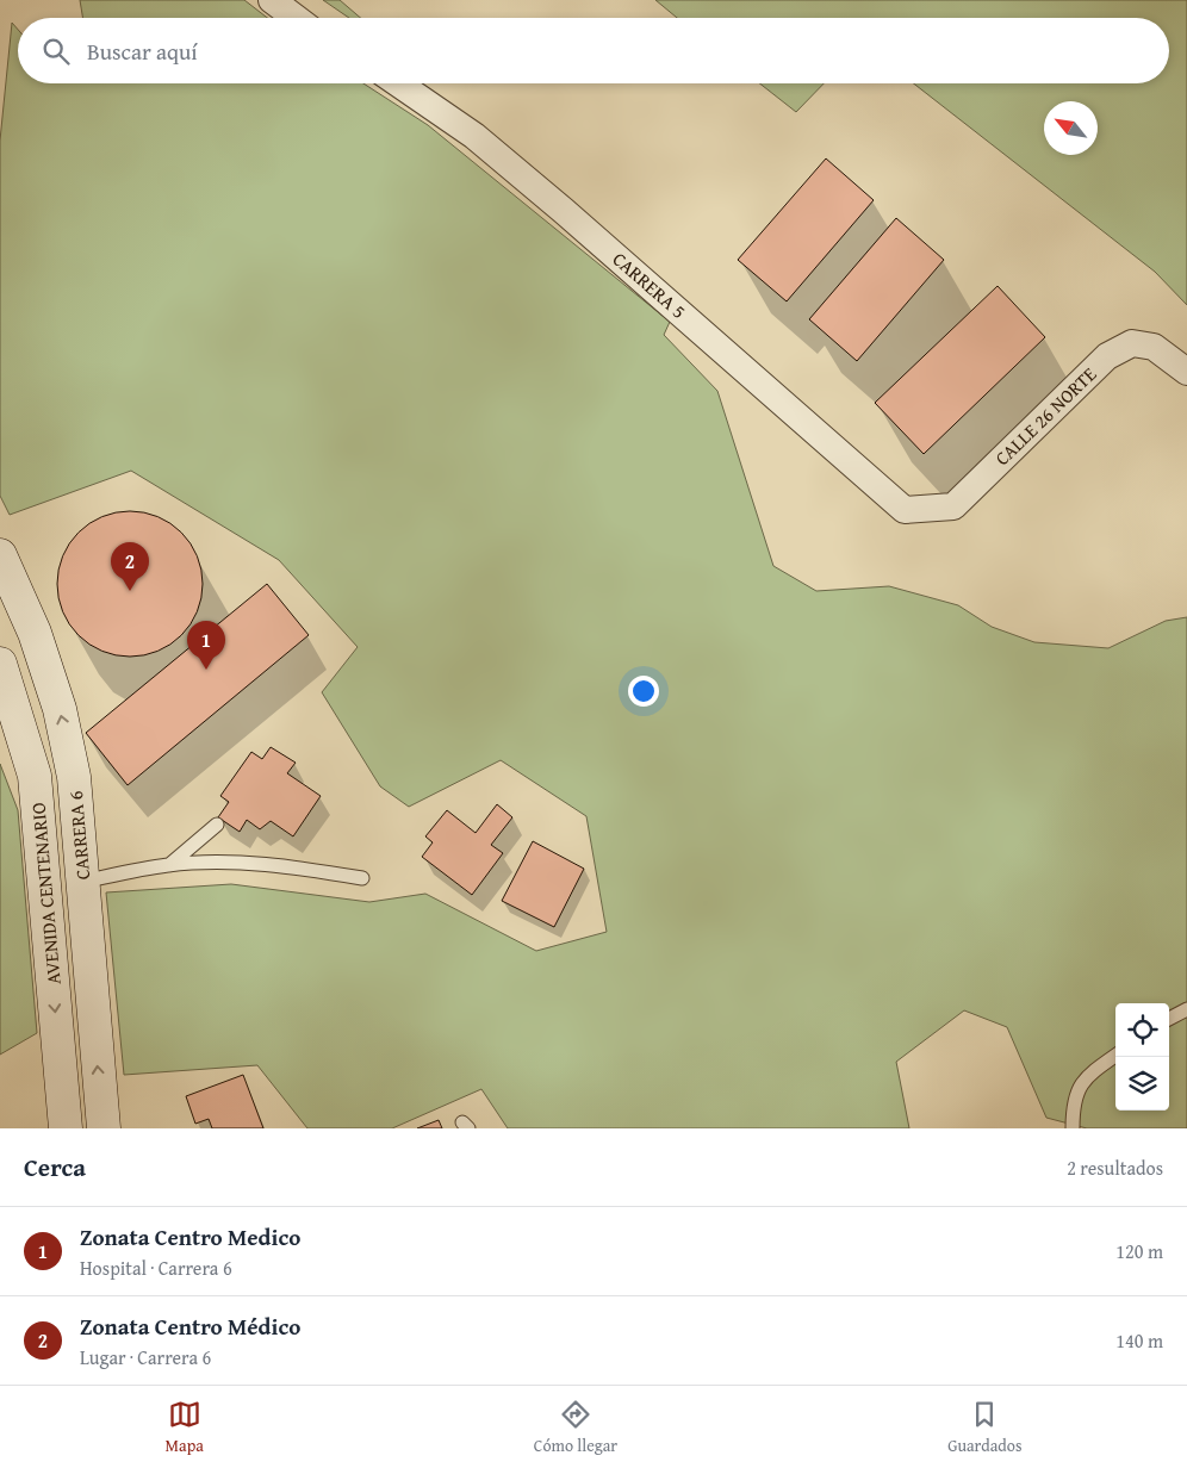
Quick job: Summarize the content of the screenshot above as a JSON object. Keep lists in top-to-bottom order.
{
  "streets": {
    "main road": ["CARRERA 6", "AVENIDA CENTENARIO"],
    "street": ["CARRERA 5", "CALLE 26 NORTE"]
  },
  "crossings": [
    ["CARRERA 5", "CALLE 26 NORTE"]
  ],
  "one_way": ["CARRERA 6", "AVENIDA CENTENARIO"],
  "north": "top left",
  "page": {
    "search": "Buscar aquí",
    "pins": ["2", "1"],
    "heading": ["Cerca", "2 resultados"],
    "list": [
      {
        "mark": "1",
        "name": "Zonata Centro Medico",
        "note": "Hospital · Carrera 6",
        "value": "120 m"
      },
      {
        "mark": "2",
        "name": "Zonata Centro Médico",
        "note": "Lugar · Carrera 6",
        "value": "140 m"
      }
    ],
    "nav": ["Mapa", "Cómo llegar", "Guardados"]
  }
}
